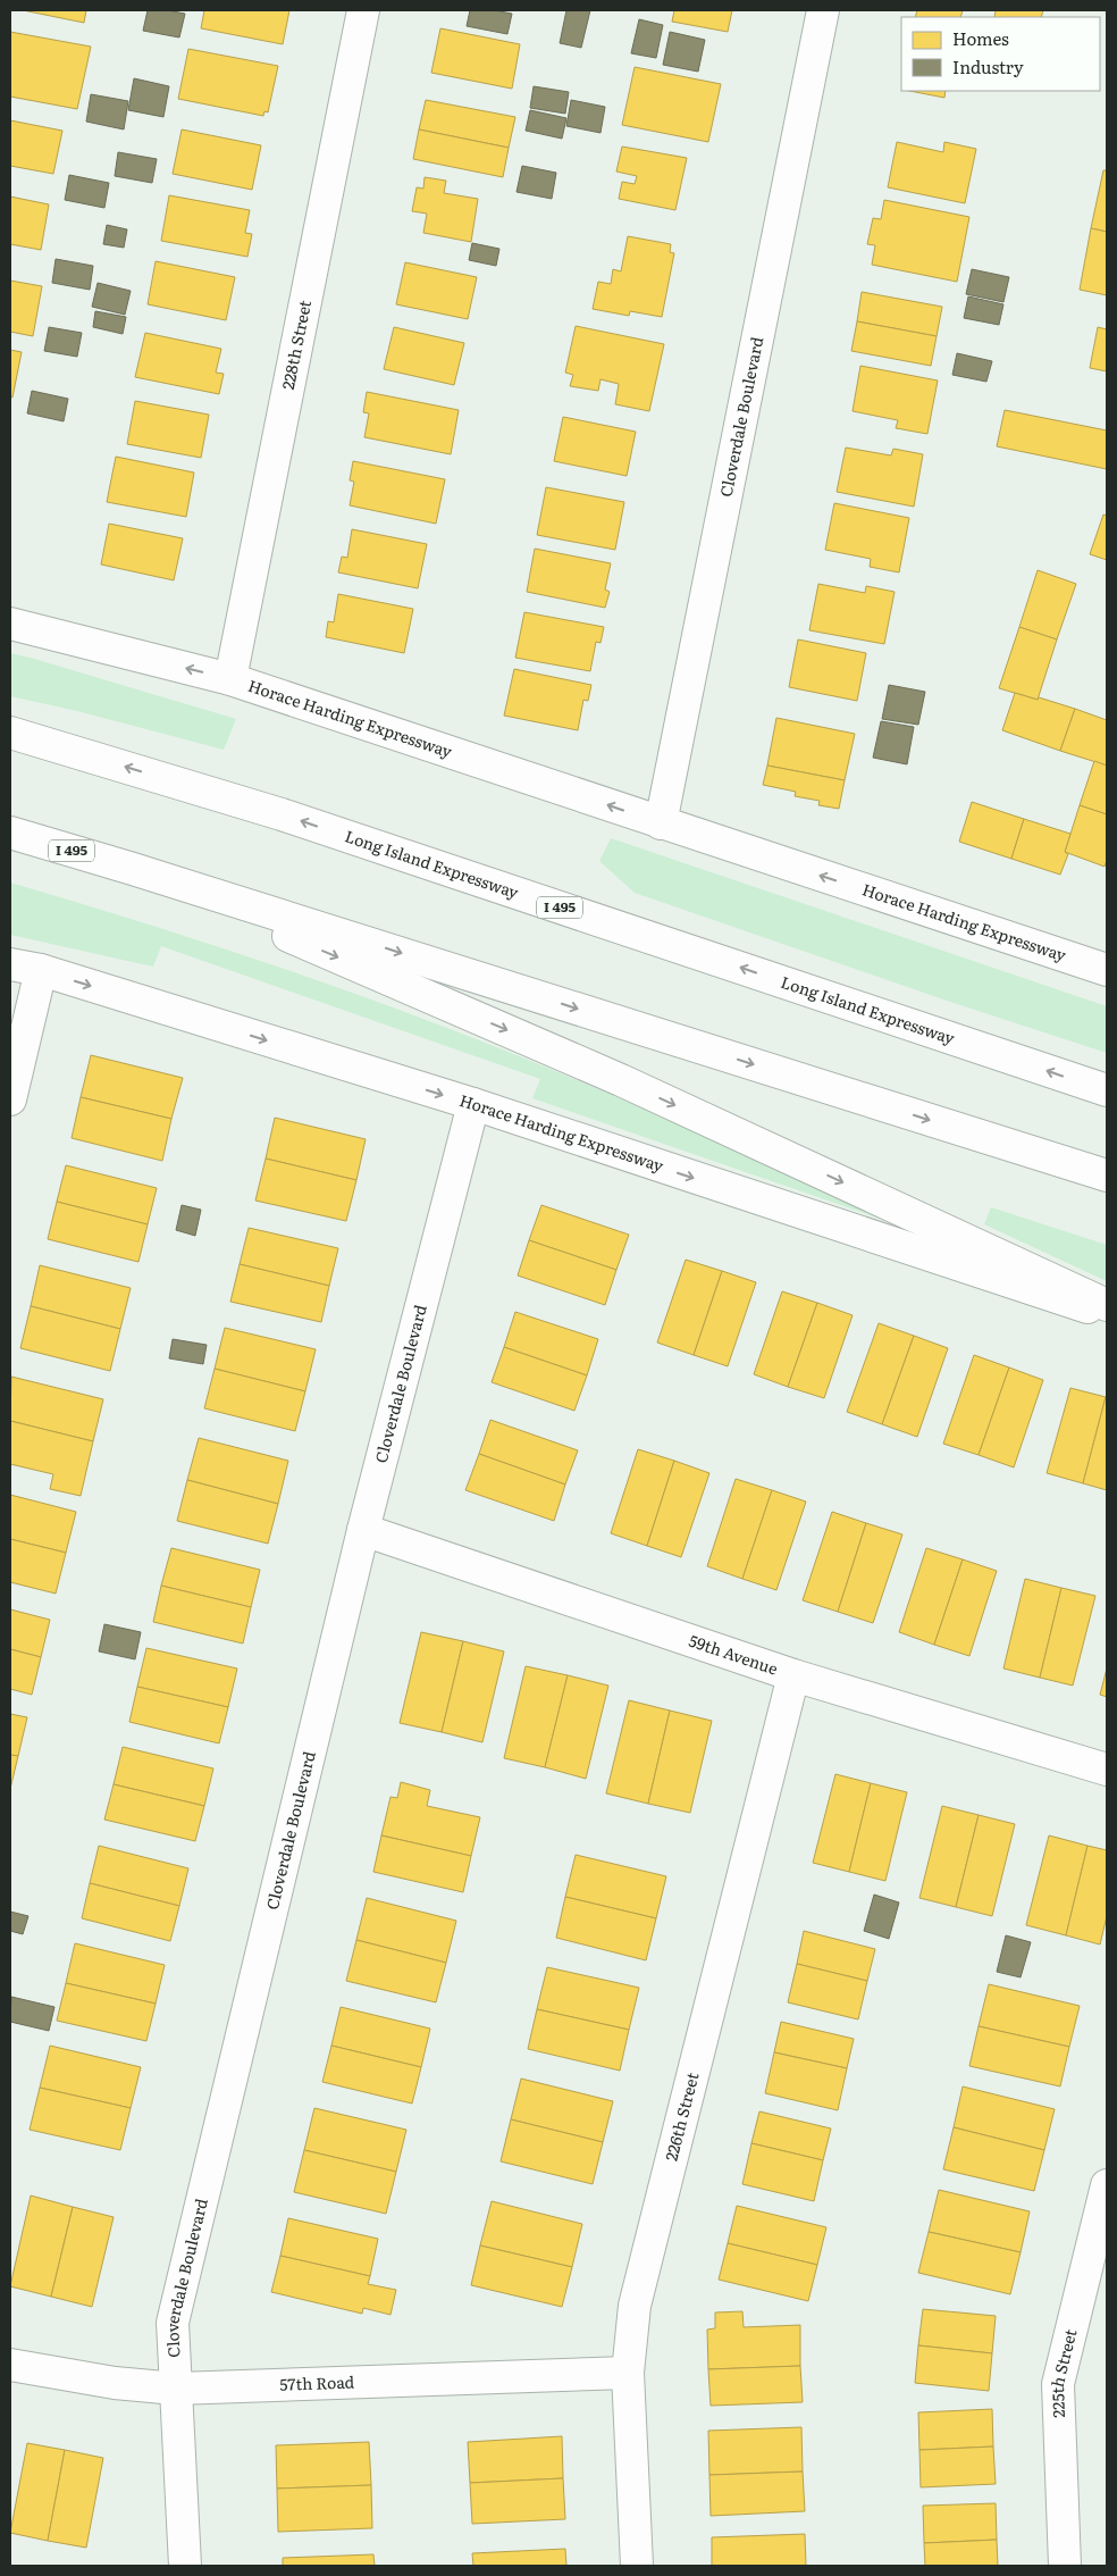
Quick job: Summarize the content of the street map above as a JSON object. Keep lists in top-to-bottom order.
{
  "streets": {
    "main road": [
      "228th Street",
      "Cloverdale Boulevard",
      "Horace Harding Expressway",
      "I 495",
      "Long Island Expressway",
      "59th Avenue",
      "226th Street",
      "225th Street",
      "57th Road"
    ]
  },
  "crossings": [
    ["228th Street", "Horace Harding Expressway"],
    ["Cloverdale Boulevard", "Horace Harding Expressway"],
    ["Cloverdale Boulevard", "59th Avenue"],
    ["Cloverdale Boulevard", "57th Road"],
    ["59th Avenue", "226th Street"],
    ["226th Street", "57th Road"]
  ],
  "legend": ["Homes", "Industry"]
}
